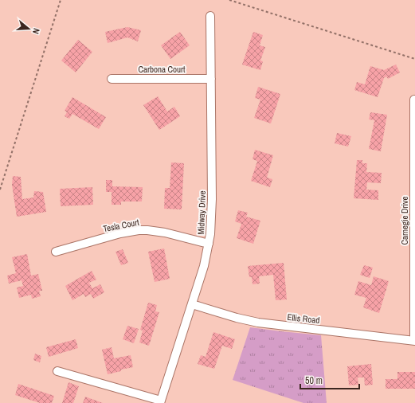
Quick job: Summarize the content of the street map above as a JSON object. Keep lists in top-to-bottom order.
{
  "streets": {
    "street": [
      "Carbona Court",
      "Midway Drive",
      "Carnegie Drive",
      "Tesla Court",
      "Ellis Road"
    ]
  },
  "crossings": [
    ["Carbona Court", "Midway Drive"],
    ["Midway Drive", "Tesla Court"],
    ["Midway Drive", "Ellis Road"],
    ["Carnegie Drive", "Ellis Road"]
  ],
  "scale_bar": "50 m",
  "north": "right"
}
